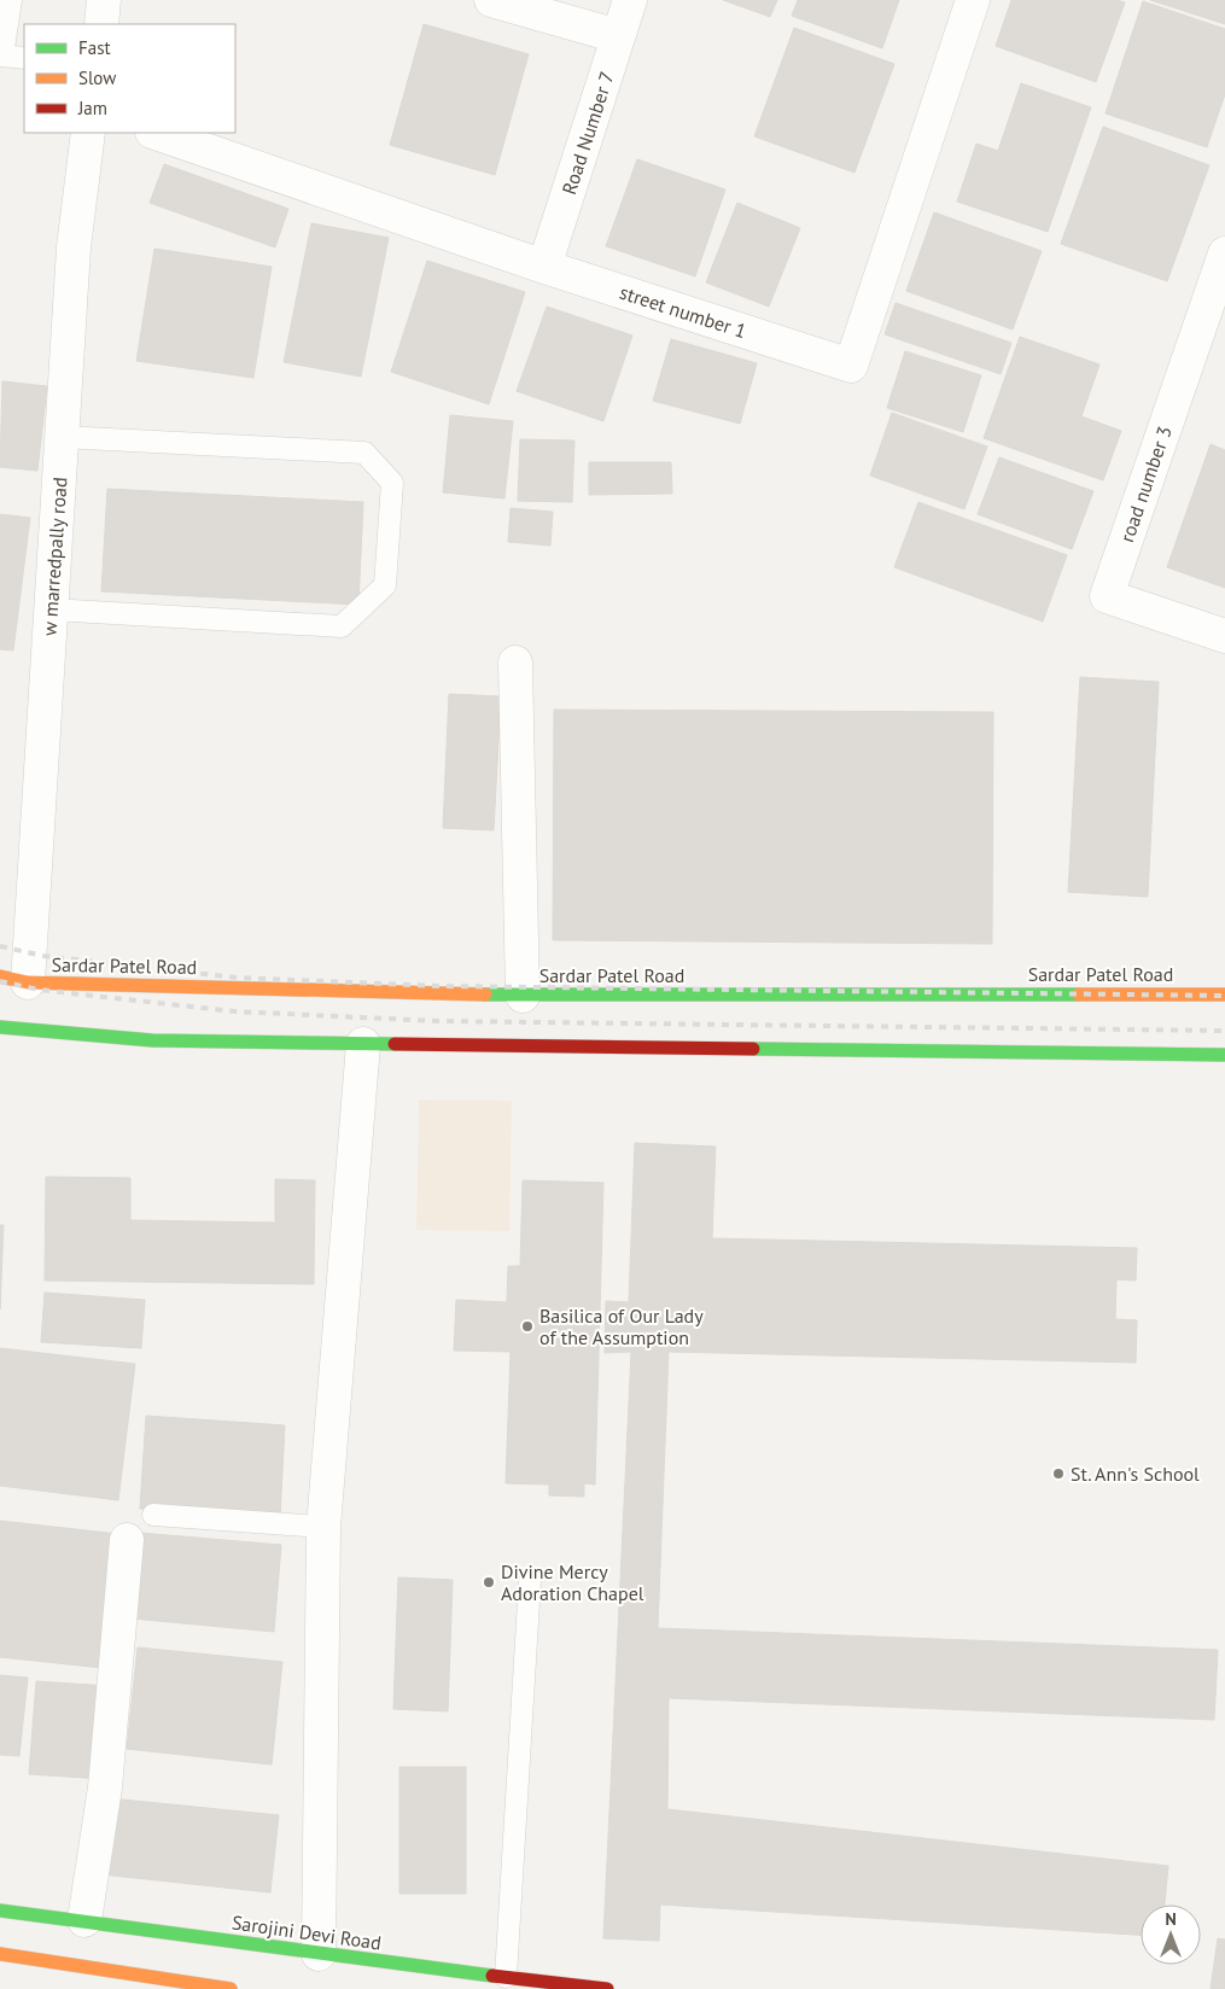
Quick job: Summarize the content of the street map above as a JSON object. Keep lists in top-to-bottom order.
{
  "streets": {
    "main road": ["Sardar Patel Road", "Sarojini Devi Road"],
    "street": [
      "Road Number 7",
      "street number 1",
      "road number 3",
      "w marredpally road"
    ]
  },
  "crossings": [
    ["Road Number 7", "street number 1"],
    ["w marredpally road", "Sardar Patel Road"]
  ],
  "places": ["Basilica of Our Lady of the Assumption", "St. Ann's School", "Divine Mercy Adoration Chapel"],
  "legend": ["Fast", "Slow", "Jam"],
  "north": "top"
}
